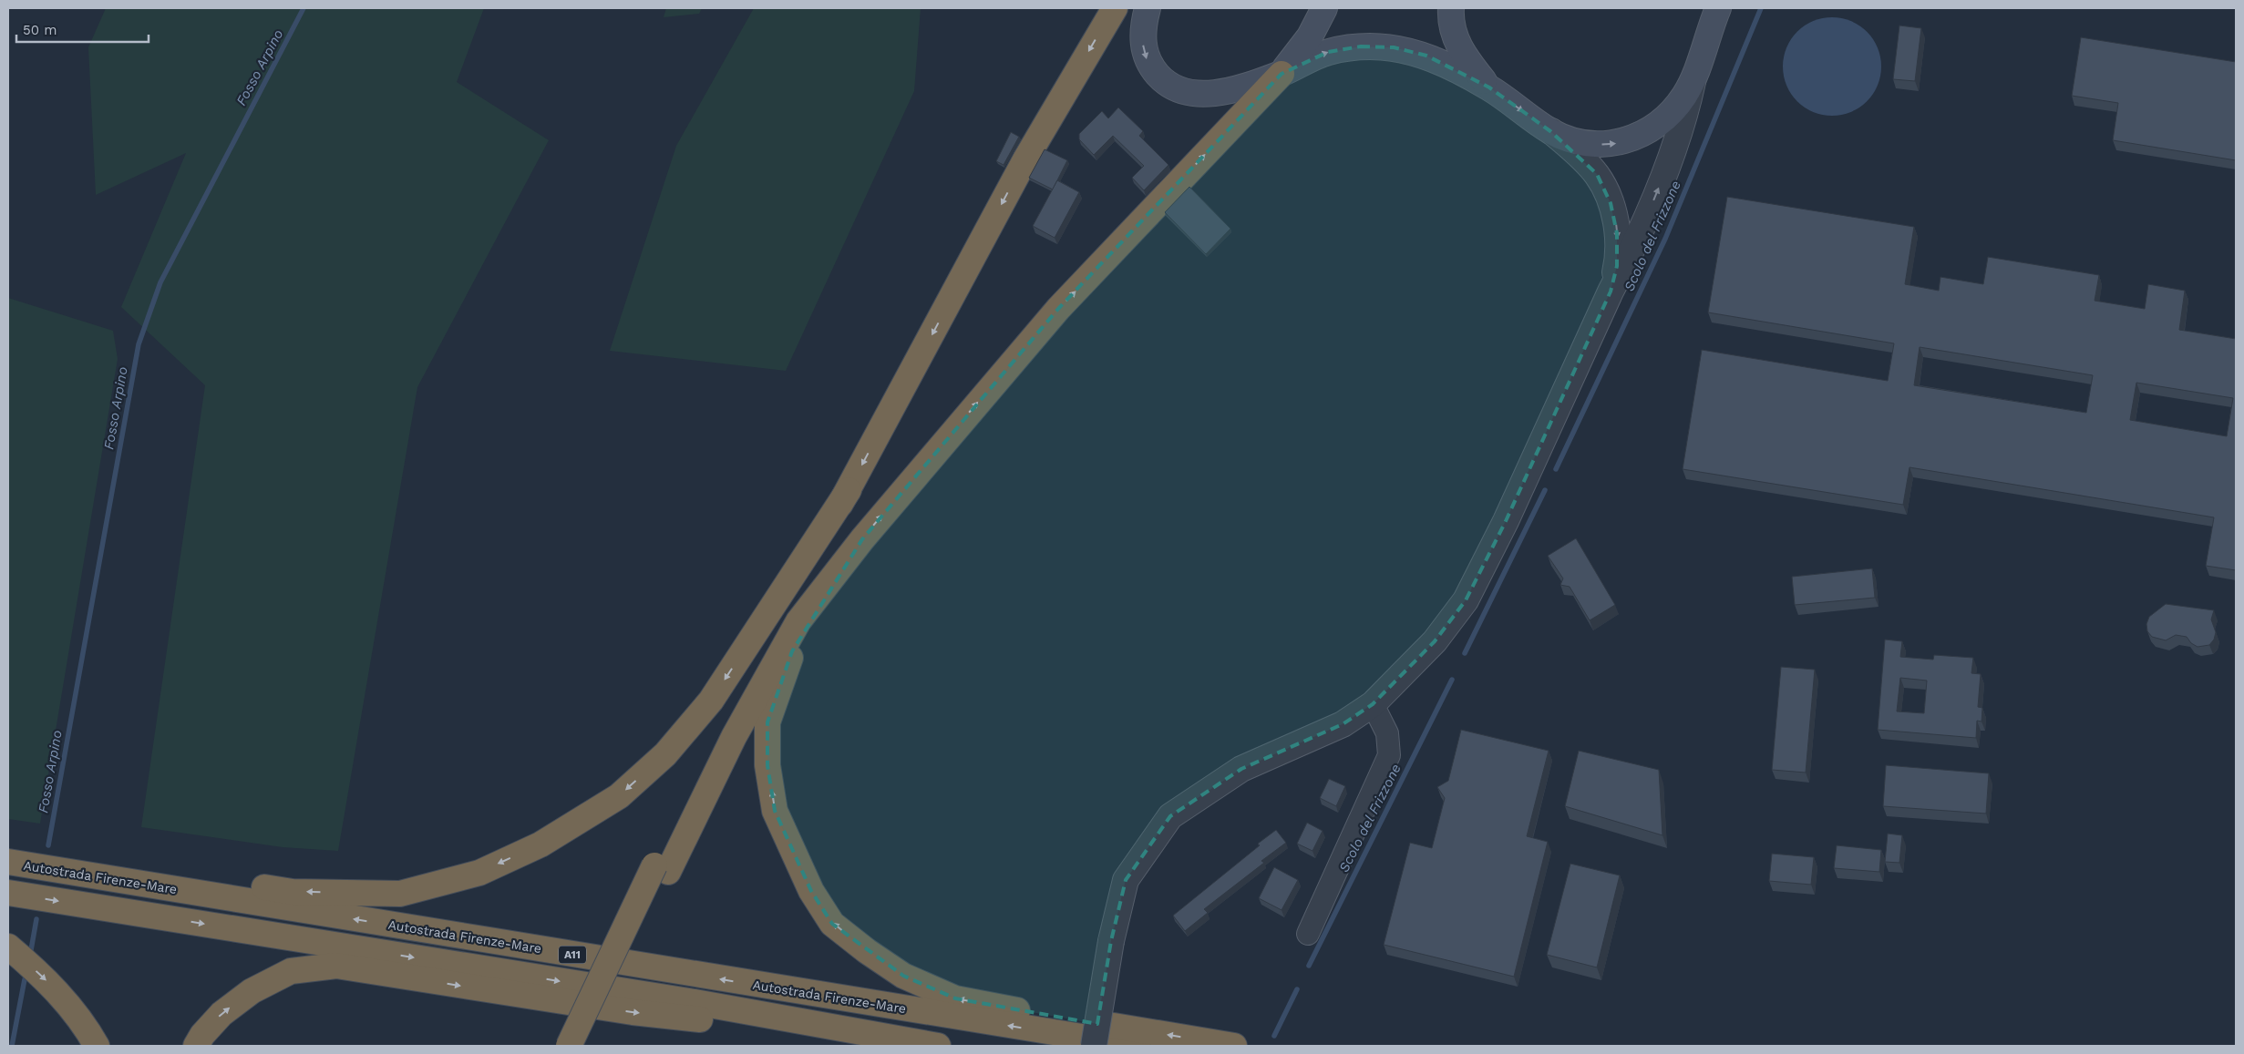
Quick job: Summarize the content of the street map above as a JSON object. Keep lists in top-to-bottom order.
{
  "streets": {
    "highway": ["Autostrada Firenze-Mare", "A11"]
  },
  "water": ["Fosso Arpino", "Scolo del Frizzone"],
  "scale_bar": "50 m"
}
